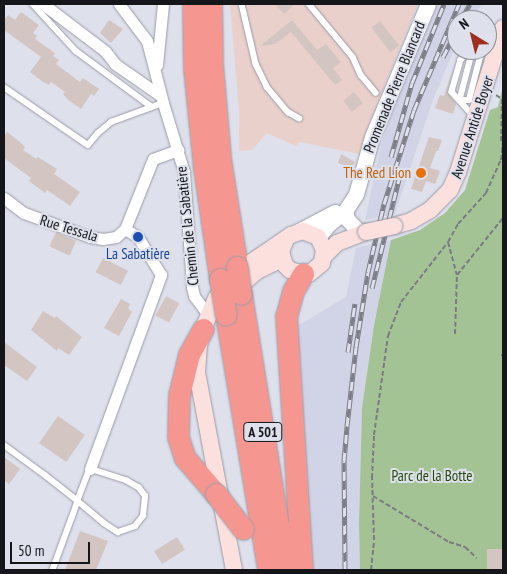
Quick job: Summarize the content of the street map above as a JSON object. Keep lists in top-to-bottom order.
{
  "streets": {
    "highway": ["A 501"],
    "main road": ["Avenue Antide Boyer"],
    "street": ["Promenade Pierre Blancard", "Chemin de la Sabatière", "Rue Tessala"]
  },
  "crossings": [
    ["Chemin de la Sabatière", "A 501"]
  ],
  "parks": ["Parc de la Botte"],
  "places": ["The Red Lion", "La Sabatière"],
  "scale_bar": "50 m",
  "north": "top left"
}
